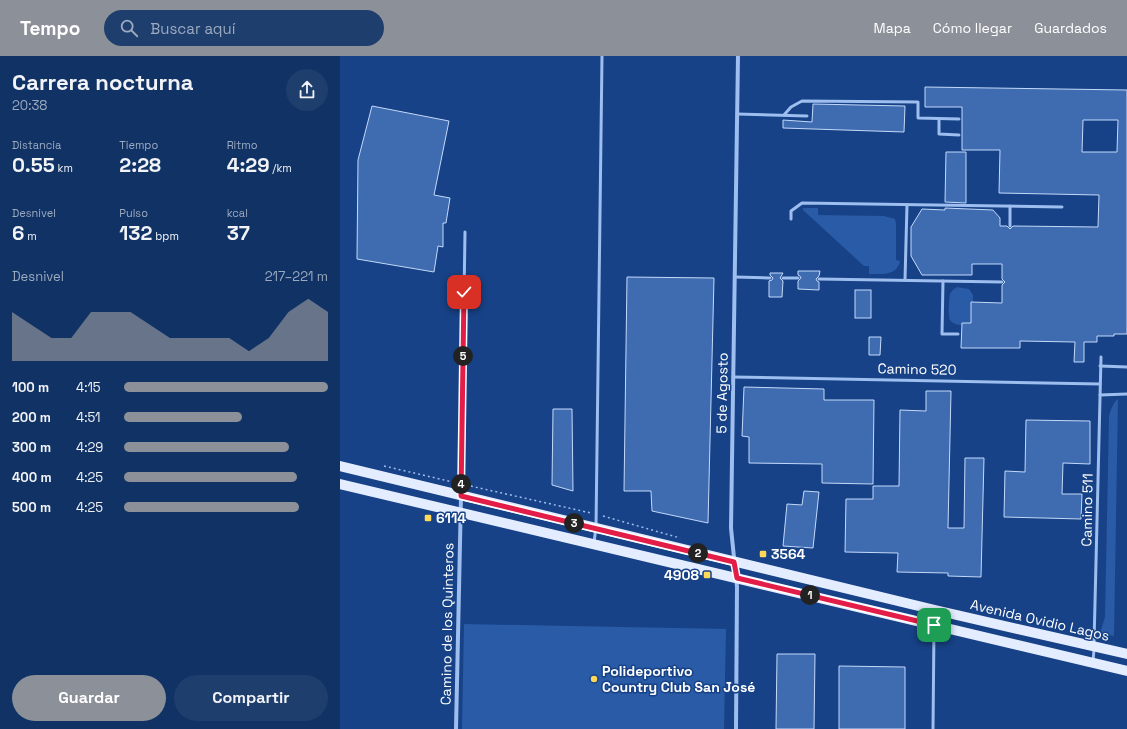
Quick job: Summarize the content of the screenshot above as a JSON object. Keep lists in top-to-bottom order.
{
  "streets": {
    "main road": ["Avenida Ovidio Lagos"],
    "street": ["5 de Agosto", "Camino de los Quinteros"],
    "lane": ["Camino 520", "Camino 511"]
  },
  "crossings": [
    ["Camino 520", "5 de Agosto"],
    ["Camino 520", "Camino 511"],
    ["5 de Agosto", "Avenida Ovidio Lagos"],
    ["Camino 511", "Avenida Ovidio Lagos"],
    ["Avenida Ovidio Lagos", "Camino de los Quinteros"]
  ],
  "places": {
    "transit": ["6114", "3564", "4908"],
    "other": ["Polideportivo Country Club San José"]
  },
  "page": {
    "header": "Tempo",
    "search": "Buscar aquí",
    "nav": ["Mapa", "Cómo llegar", "Guardados"],
    "heading": ["Carrera nocturna", "20:38"],
    "stats": [
      ["Distancia", "0.55 km"],
      ["Tiempo", "2:28"],
      ["Ritmo", "4:29 /km"],
      ["Desnivel", "6 m"],
      ["Pulso", "132 bpm"],
      ["kcal", "37"]
    ],
    "chart": ["Desnivel", "217–221 m"],
    "pins": [
      "5",
      "4",
      "3",
      "2",
      "1"
    ],
    "list": [
      {
        "name": "100 m",
        "note": "4:15"
      },
      {
        "name": "200 m",
        "note": "4:51"
      },
      {
        "name": "300 m",
        "note": "4:29"
      },
      {
        "name": "400 m",
        "note": "4:25"
      },
      {
        "name": "500 m",
        "note": "4:25"
      }
    ],
    "buttons": ["Guardar", "Compartir"]
  }
}
